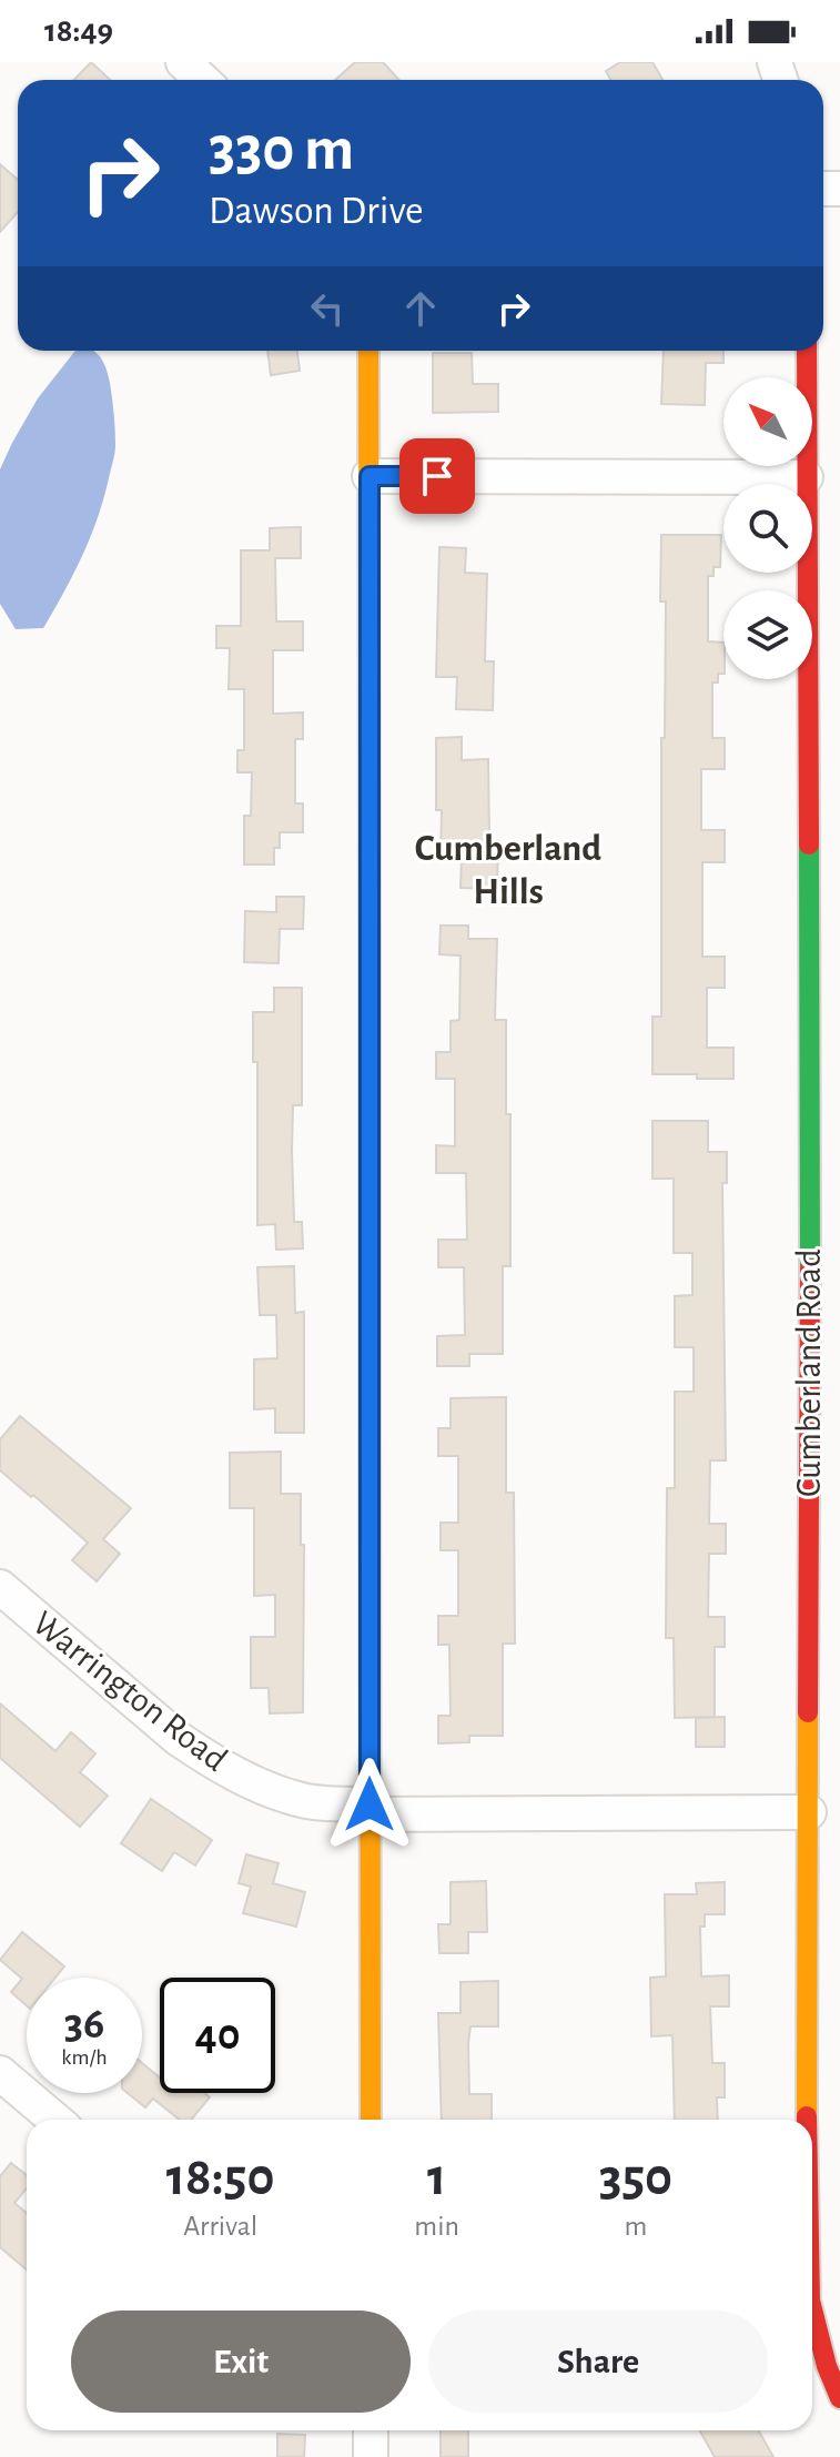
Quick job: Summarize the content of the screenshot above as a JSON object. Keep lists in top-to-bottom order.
{
  "streets": {
    "street": ["Cumberland Road", "Warrington Road"]
  },
  "crossings": [
    ["Cumberland Road", "Warrington Road"]
  ],
  "districts": ["Cumberland Hills"],
  "north": "top left",
  "page": {
    "status": "18:49",
    "turn": ["330 m", "Dawson Drive"],
    "speed": "36 km/h",
    "limit": "40",
    "eta": [
      "18:50",
      "Arrival",
      "1",
      "min",
      "350",
      "m"
    ],
    "buttons": ["Exit", "Share"]
  }
}
